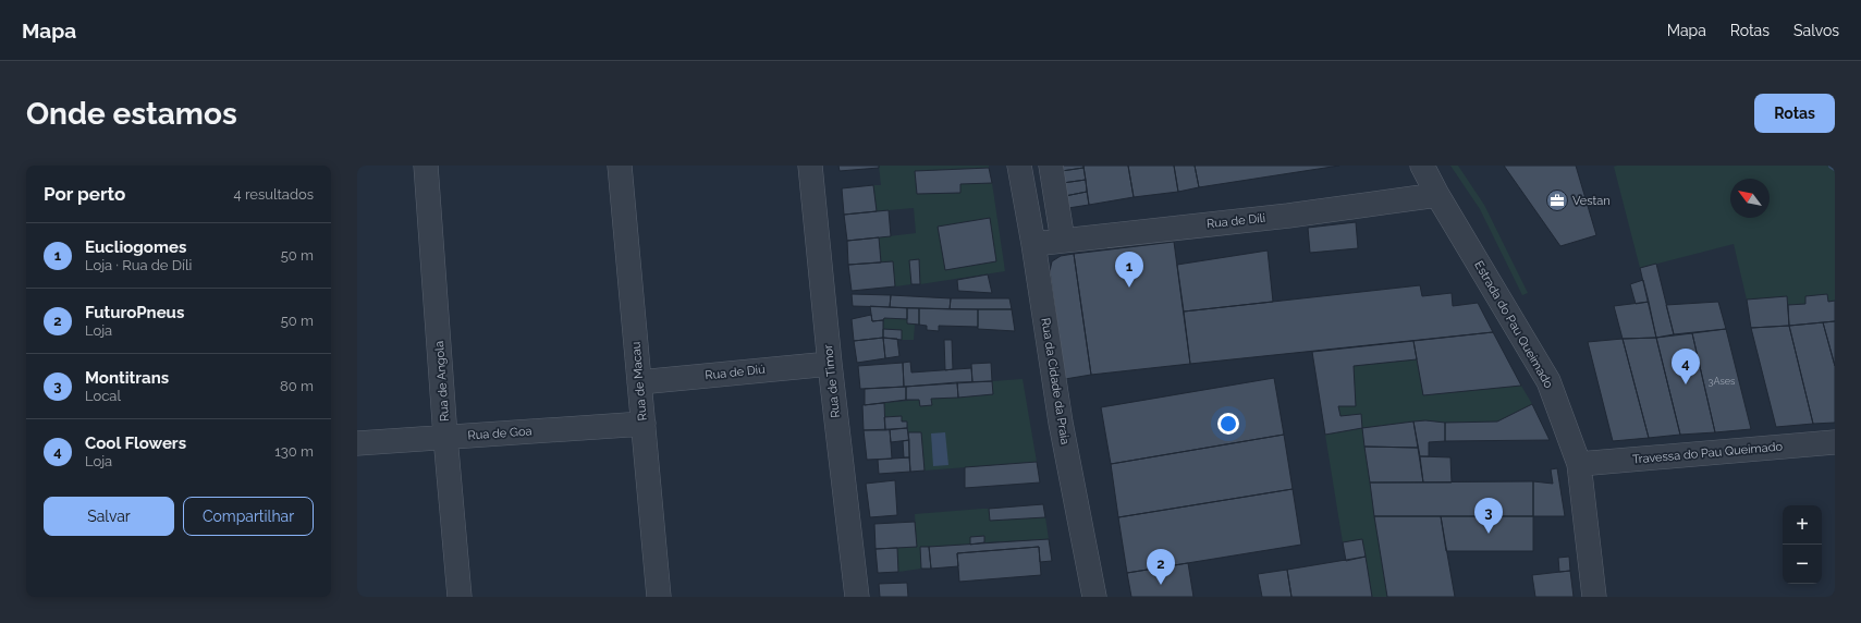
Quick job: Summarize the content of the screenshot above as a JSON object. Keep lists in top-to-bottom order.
{
  "streets": {
    "street": [
      "Rua de Díli",
      "Estrada do Pau Queimado",
      "Rua de Diú",
      "Rua de Angola",
      "Rua de Macau",
      "Rua de Timor",
      "Rua da Cidade da Praia",
      "Rua de Goa",
      "Travessa do Pau Queimado"
    ]
  },
  "crossings": [
    ["Rua de Díli", "Estrada do Pau Queimado"],
    ["Rua de Díli", "Rua da Cidade da Praia"],
    ["Estrada do Pau Queimado", "Travessa do Pau Queimado"],
    ["Rua de Diú", "Rua de Macau"],
    ["Rua de Diú", "Rua de Timor"],
    ["Rua de Angola", "Rua de Goa"],
    ["Rua de Macau", "Rua de Goa"]
  ],
  "places": {
    "office": ["Vestan"]
  },
  "house_numbers": ["3Ases"],
  "north": "top left",
  "page": {
    "header": "Mapa",
    "nav": ["Mapa", "Rotas", "Salvos"],
    "buttons": [
      "Rotas",
      ["Salvar", "Compartilhar"]
    ],
    "title": "Onde estamos",
    "heading": ["Por perto", "4 resultados"],
    "list": [
      {
        "mark": "1",
        "name": "Eucliogomes",
        "note": "Loja · Rua de Díli",
        "value": "50 m"
      },
      {
        "mark": "2",
        "name": "FuturoPneus",
        "note": "Loja",
        "value": "50 m"
      },
      {
        "mark": "3",
        "name": "Montitrans",
        "note": "Local",
        "value": "80 m"
      },
      {
        "mark": "4",
        "name": "Cool Flowers",
        "note": "Loja",
        "value": "130 m"
      }
    ],
    "pins": [
      "1",
      "4",
      "3",
      "2"
    ],
    "map_buttons": ["+", "−"]
  }
}
